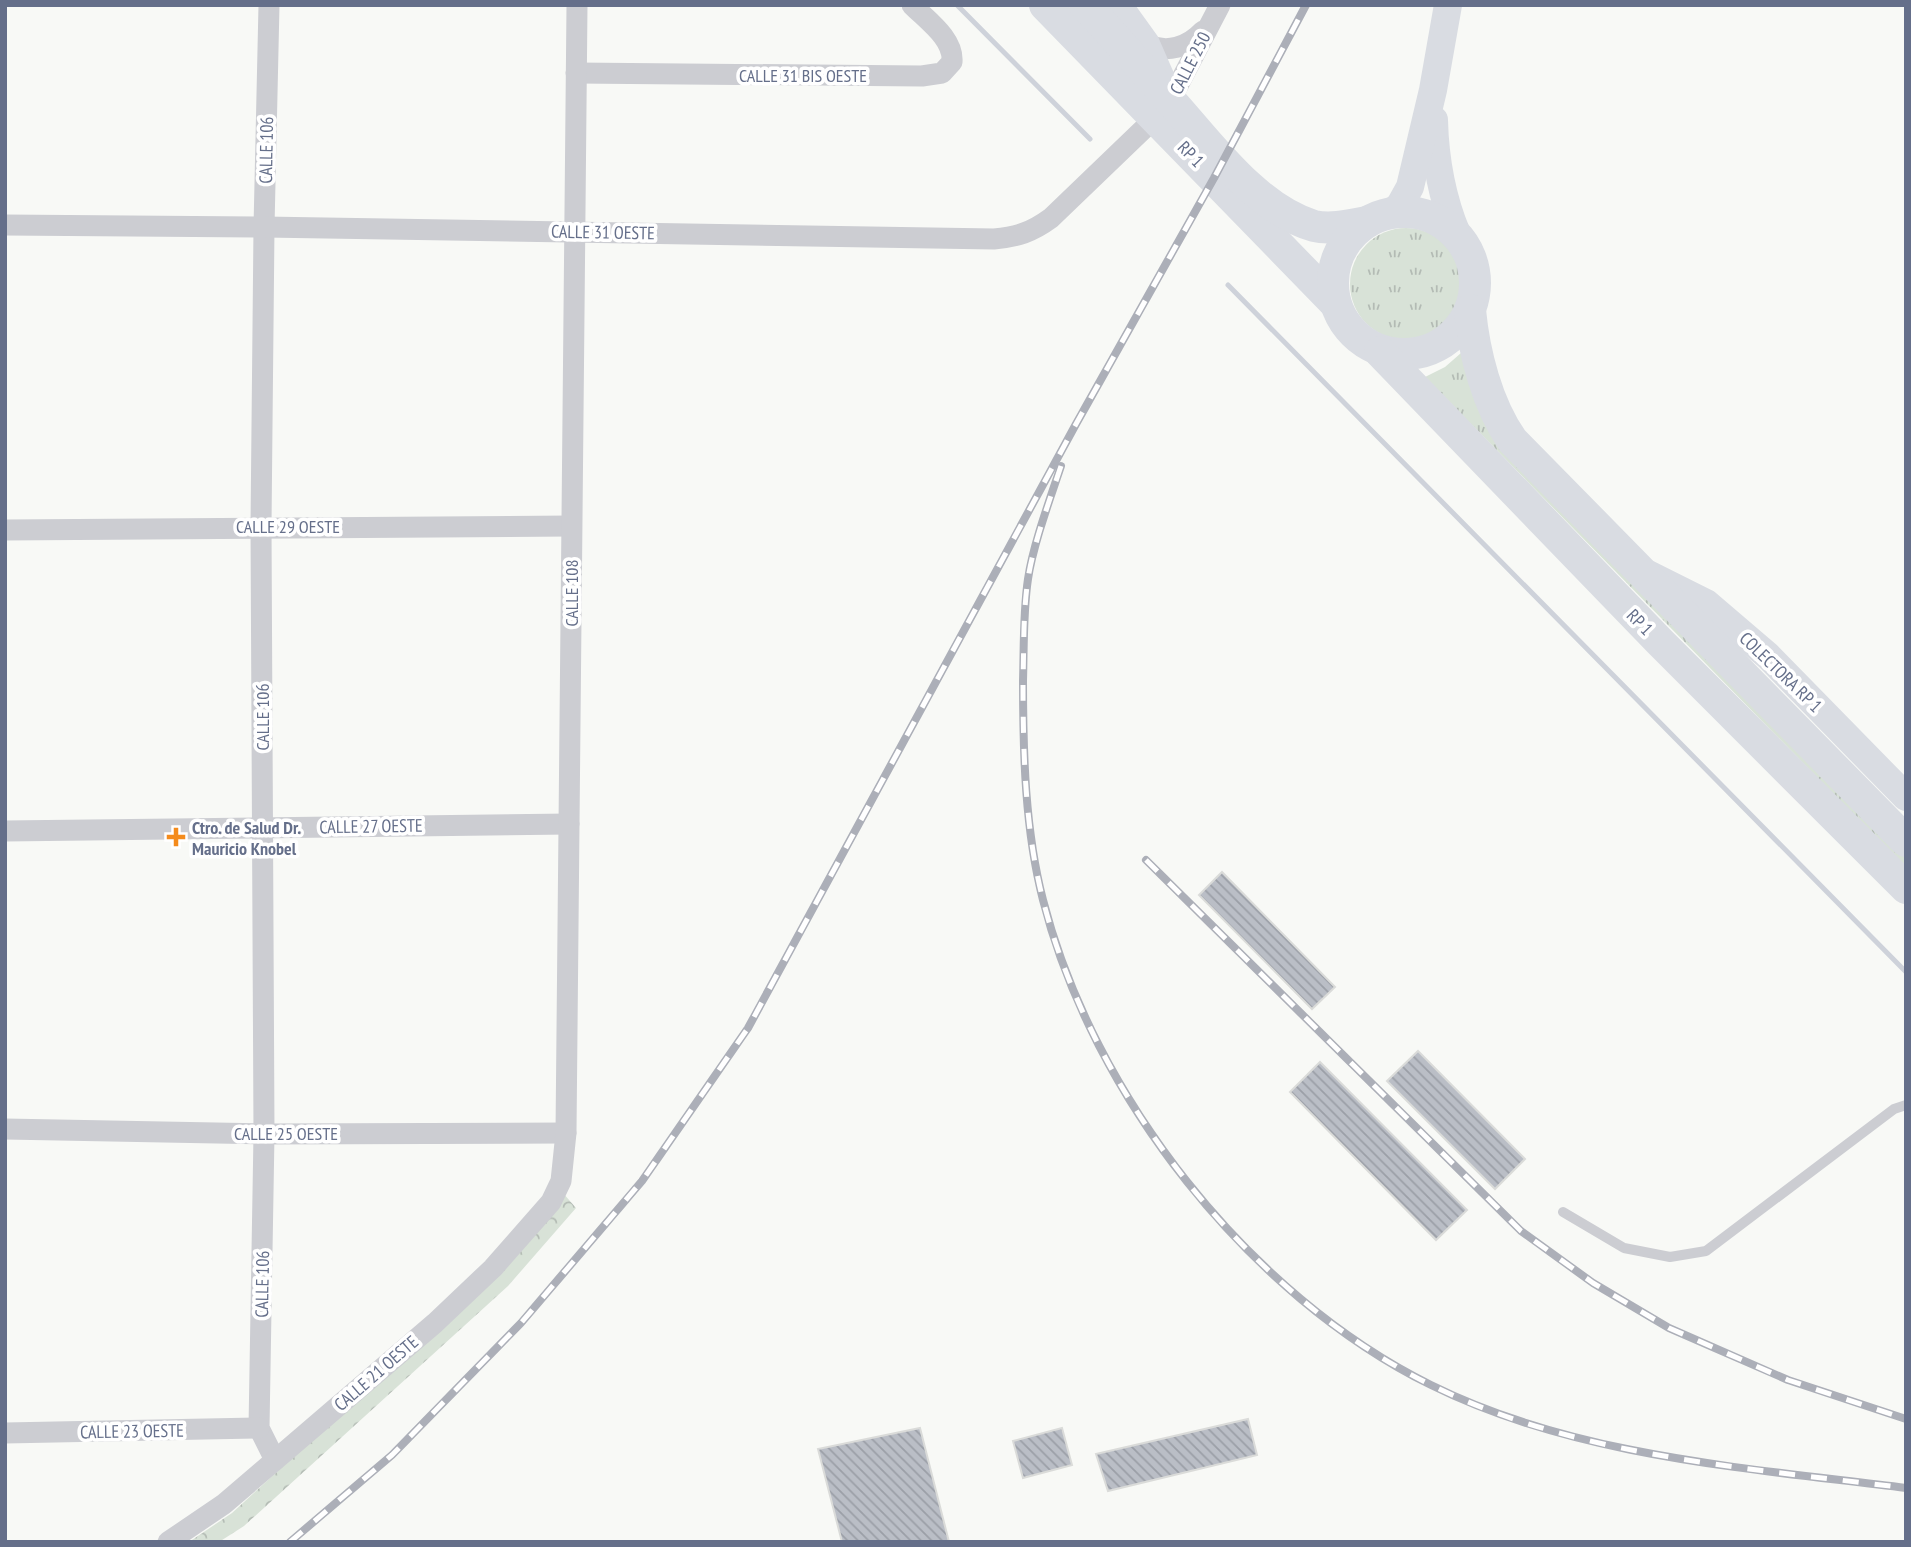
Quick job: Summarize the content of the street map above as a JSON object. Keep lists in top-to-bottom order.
{
  "streets": {
    "main road": ["RP 1", "COLECTORA RP 1"],
    "street": [
      "CALLE 250",
      "CALLE 31 BIS OESTE",
      "CALLE 106",
      "CALLE 31 OESTE",
      "CALLE 29 OESTE",
      "CALLE 108",
      "CALLE 27 OESTE",
      "CALLE 25 OESTE",
      "CALLE 21 OESTE",
      "CALLE 23 OESTE"
    ]
  },
  "crossings": [
    ["CALLE 250", "RP 1"],
    ["CALLE 250", "CALLE 31 OESTE"],
    ["CALLE 31 BIS OESTE", "CALLE 108"],
    ["CALLE 106", "CALLE 31 OESTE"],
    ["CALLE 106", "CALLE 29 OESTE"],
    ["CALLE 106", "CALLE 27 OESTE"],
    ["CALLE 106", "CALLE 25 OESTE"],
    ["CALLE 106", "CALLE 23 OESTE"],
    ["RP 1", "CALLE 31 OESTE"],
    ["RP 1", "COLECTORA RP 1"],
    ["CALLE 31 OESTE", "CALLE 108"],
    ["CALLE 29 OESTE", "CALLE 108"],
    ["CALLE 108", "CALLE 27 OESTE"],
    ["CALLE 108", "CALLE 25 OESTE"],
    ["CALLE 108", "CALLE 21 OESTE"]
  ],
  "places": {
    "health": ["Ctro. de Salud Dr. Mauricio Knobel"]
  }
}
